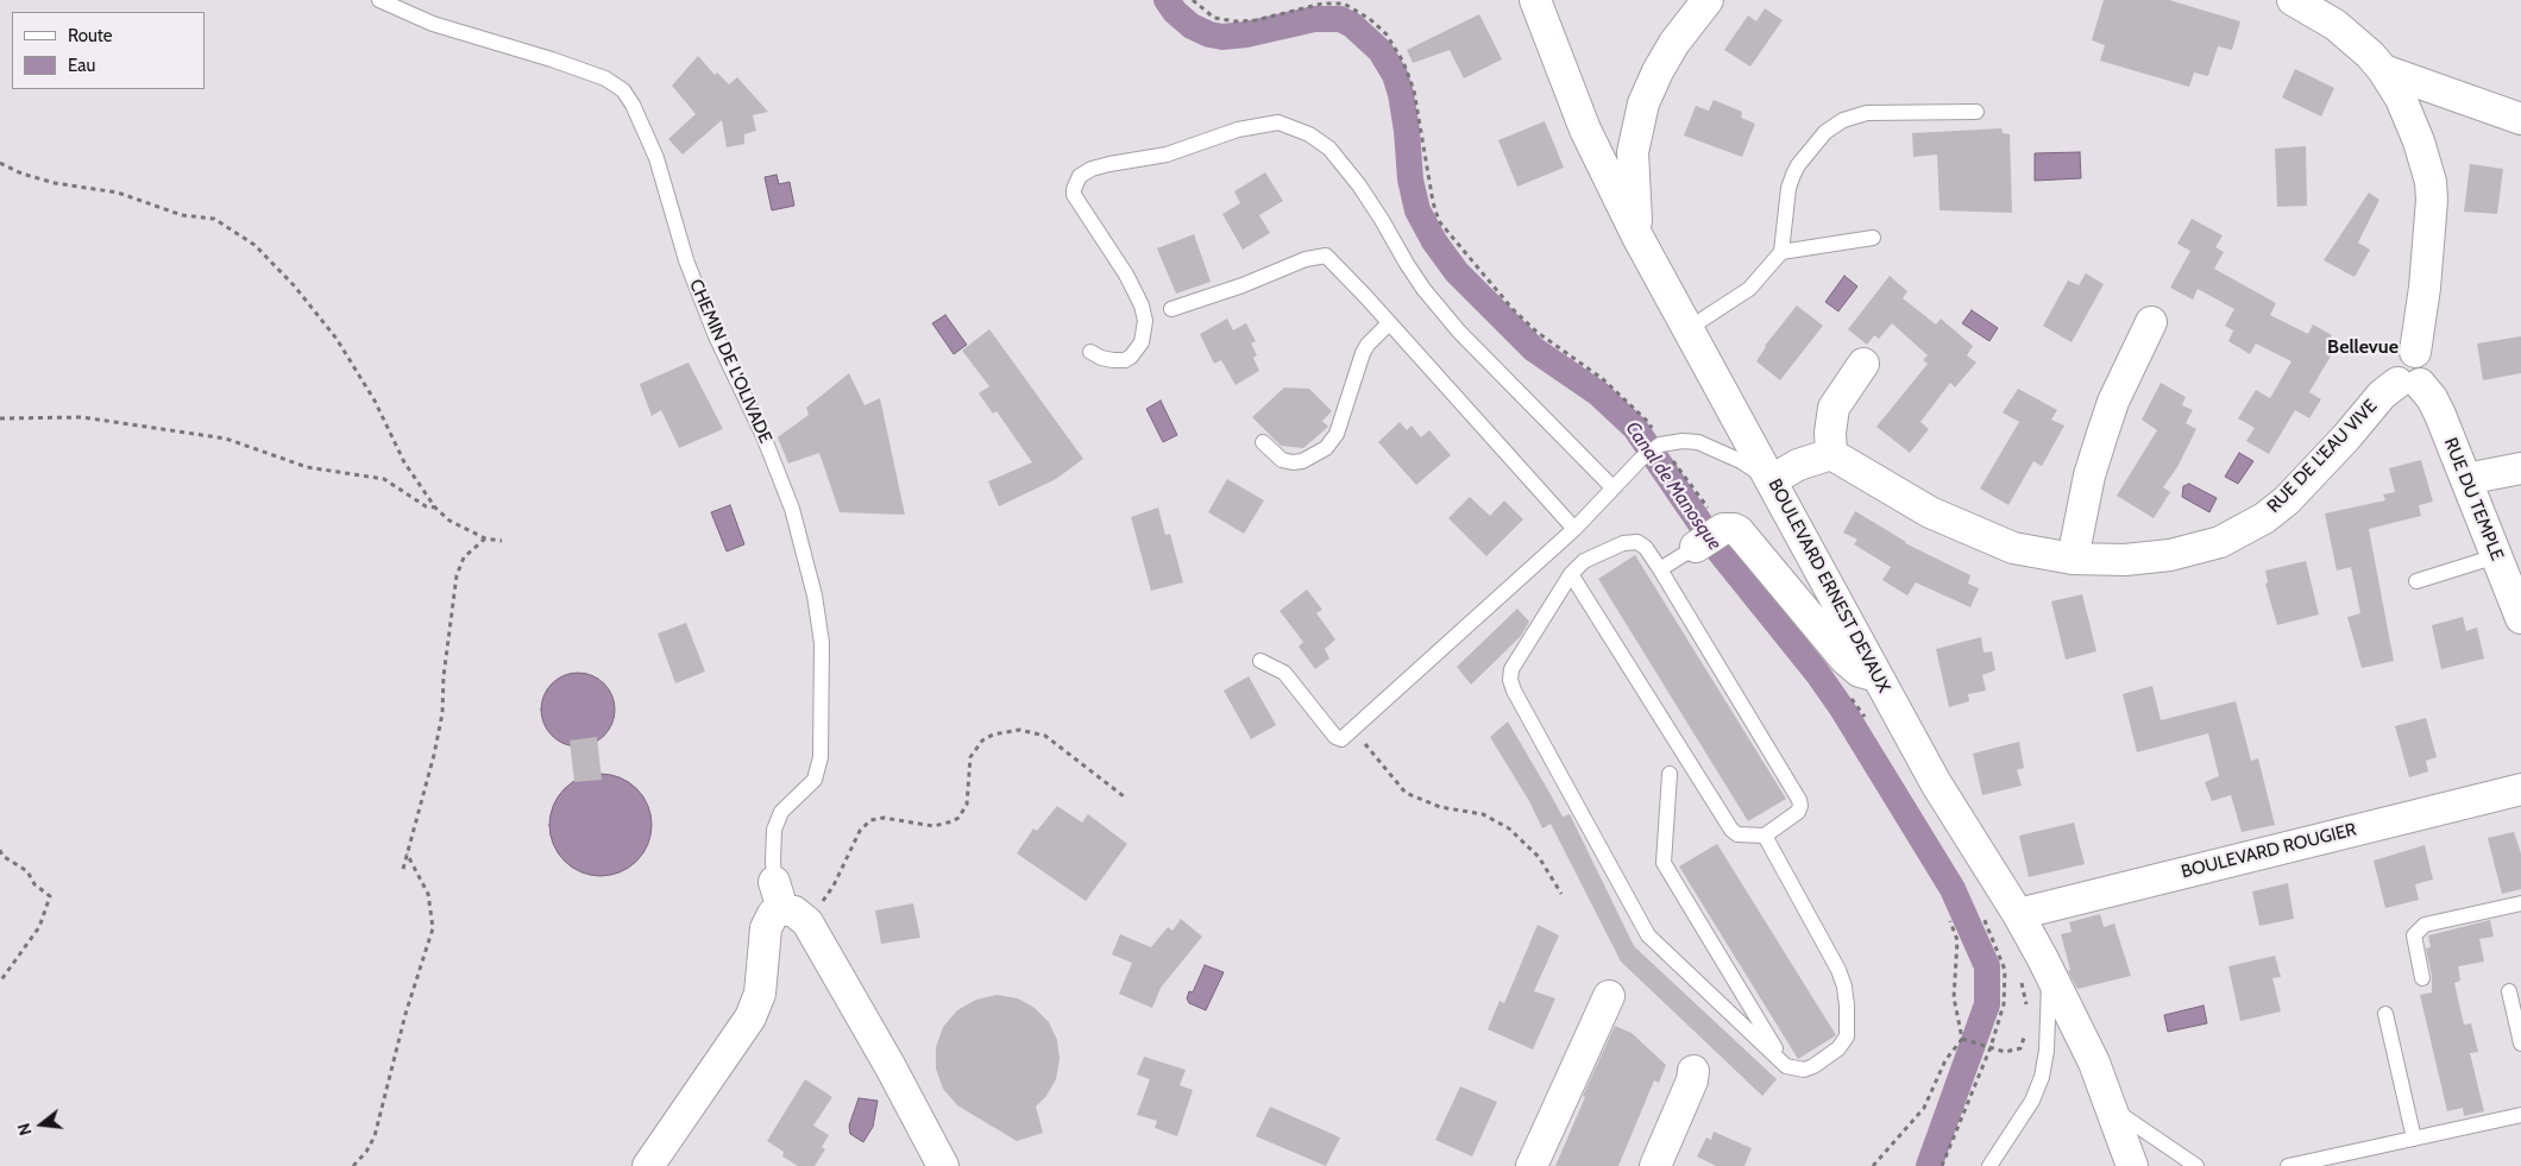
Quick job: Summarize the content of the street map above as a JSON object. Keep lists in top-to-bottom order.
{
  "streets": {
    "street": [
      "RUE DE L'EAU VIVE",
      "RUE DU TEMPLE",
      "BOULEVARD ERNEST DEVAUX",
      "BOULEVARD ROUGIER"
    ],
    "lane": ["CHEMIN DE L'OLIVADE"]
  },
  "crossings": [
    ["RUE DE L'EAU VIVE", "RUE DU TEMPLE"],
    ["BOULEVARD ERNEST DEVAUX", "BOULEVARD ROUGIER"]
  ],
  "districts": ["Bellevue"],
  "water": ["Canal de Manosque"],
  "legend": ["Route", "Eau"],
  "north": "left"
}
